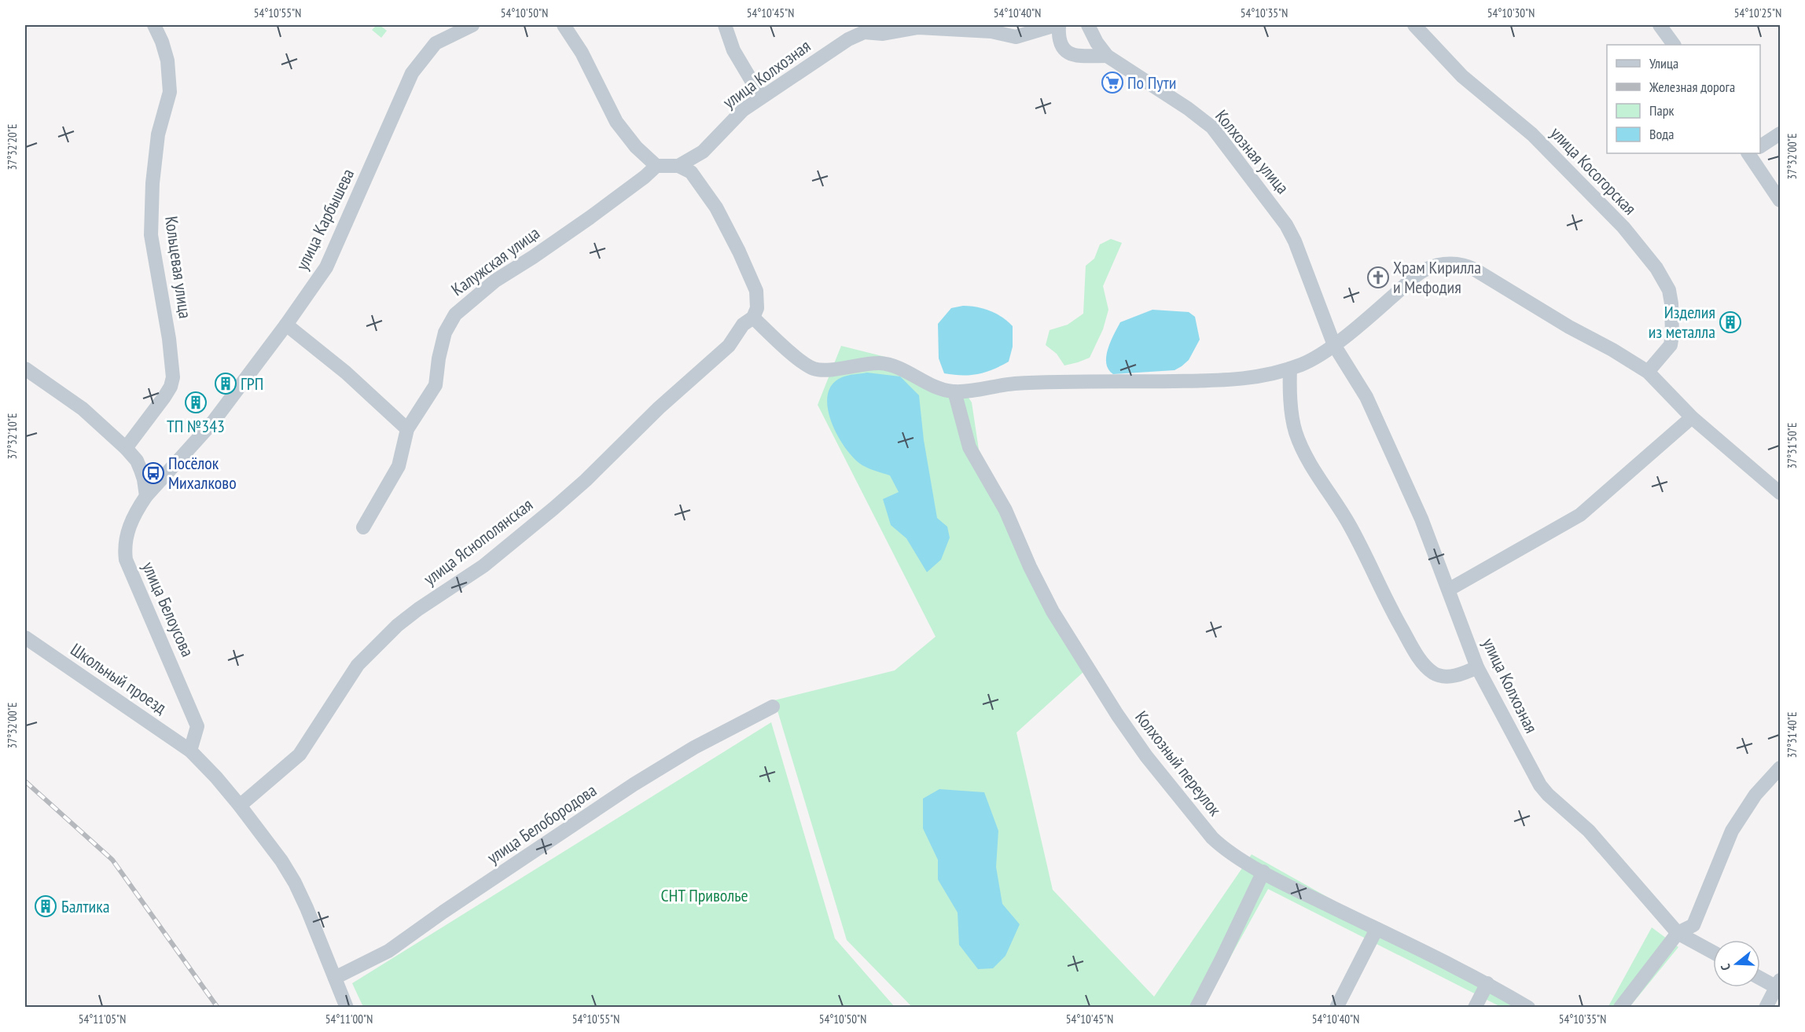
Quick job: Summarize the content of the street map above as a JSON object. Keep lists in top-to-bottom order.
{
  "streets": {
    "street": [
      "улица Колхозная",
      "Колхозная улица",
      "улица Косогорская",
      "улица Карбышева",
      "Калужская улица",
      "Кольцевая улица",
      "улица Яснополянская",
      "улица Белоусова",
      "Школьный проезд",
      "Колхозный переулок",
      "улица Белобородова"
    ]
  },
  "crossings": [
    ["улица Колхозная", "Колхозная улица"],
    ["улица Карбышева", "улица Белоусова"],
    ["улица Яснополянская", "Школьный проезд"],
    ["улица Белоусова", "Школьный проезд"],
    ["Школьный проезд", "улица Белобородова"]
  ],
  "parks": ["СНТ Приволье"],
  "places": {
    "supermarket": ["По Пути"],
    "church": ["Храм Кирилла и Мефодия"],
    "building": [
      "Изделия из металла",
      "ГРП",
      "ТП №343",
      "Балтика"
    ],
    "bus stop": ["Посёлок Михалково"]
  },
  "legend": [
    "Улица",
    "Железная дорога",
    "Парк",
    "Вода"
  ],
  "north": "left",
  "coordinates": [
    "54°10'55\"N",
    "54°10'50\"N",
    "54°10'45\"N",
    "54°10'40\"N",
    "54°10'35\"N",
    "54°10'30\"N",
    "54°10'25\"N",
    "37°32'20\"E",
    "37°32'00\"E",
    "37°32'10\"E",
    "37°31'50\"E",
    "37°31'40\"E",
    "54°11'05\"N",
    "54°11'00\"N"
  ]
}
